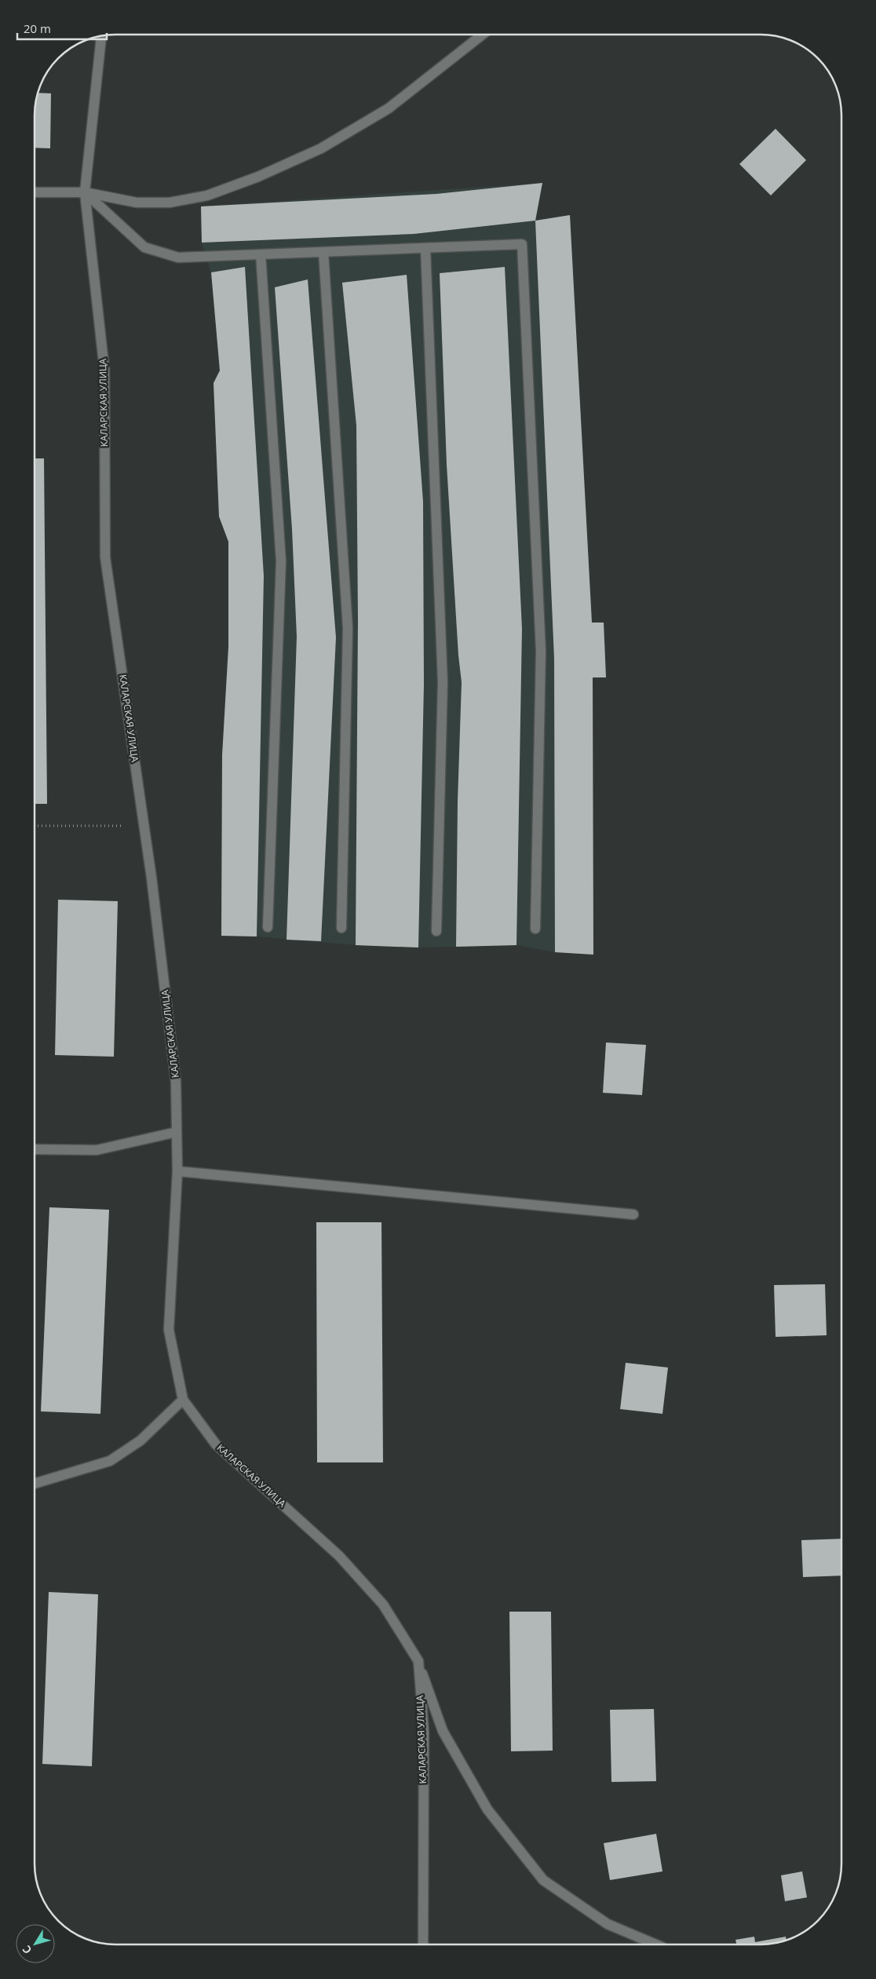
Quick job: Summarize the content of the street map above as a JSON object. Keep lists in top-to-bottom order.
{
  "streets": {
    "street": ["КАЛАРСКАЯ УЛИЦА"]
  },
  "scale_bar": "20 m",
  "north": "bottom left"
}
